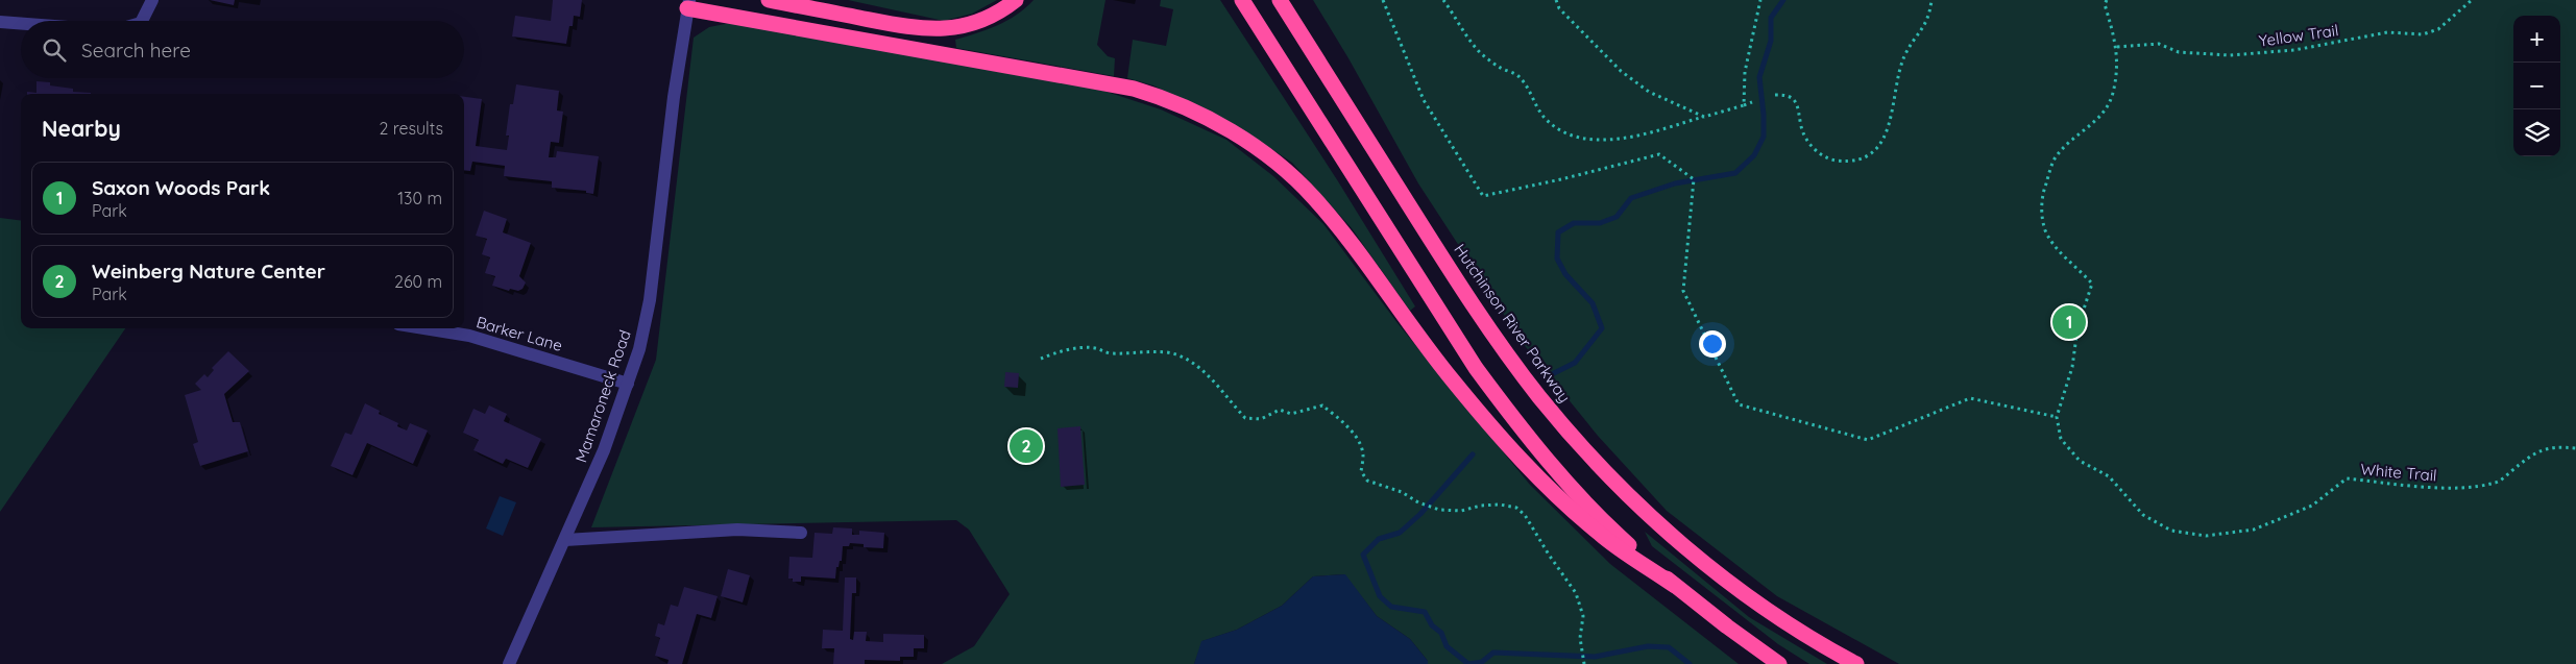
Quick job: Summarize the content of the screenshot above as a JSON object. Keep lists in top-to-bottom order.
{
  "streets": {
    "highway": ["Hutchinson River Parkway"],
    "street": ["Barker Lane", "Mamaroneck Road"],
    "path": ["Yellow Trail", "White Trail"]
  },
  "crossings": [
    ["Barker Lane", "Mamaroneck Road"]
  ],
  "page": {
    "map_buttons": ["+", "−"],
    "search": "Search here",
    "heading": ["Nearby", "2 results"],
    "list": [
      {
        "mark": "1",
        "name": "Saxon Woods Park",
        "note": "Park",
        "value": "130 m"
      },
      {
        "mark": "2",
        "name": "Weinberg Nature Center",
        "note": "Park",
        "value": "260 m"
      }
    ],
    "pins": ["1", "2"]
  }
}
